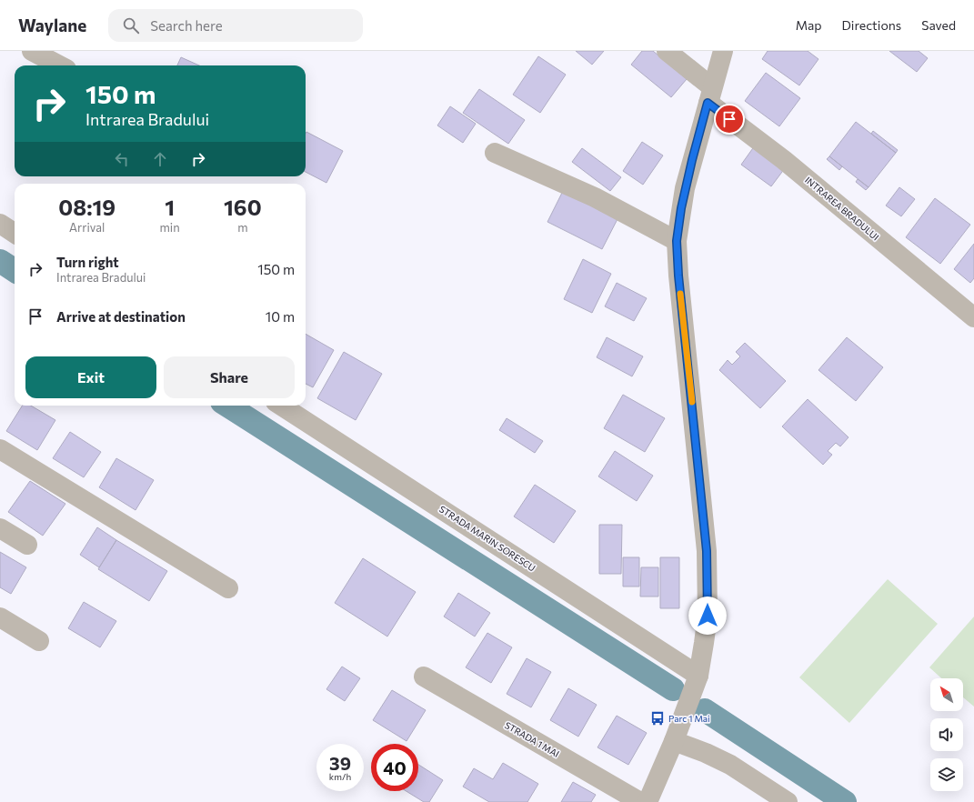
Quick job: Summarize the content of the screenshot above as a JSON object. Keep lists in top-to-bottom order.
{
  "streets": {
    "street": ["INTRAREA BRADULUI", "STRADA MARIN SORESCU", "STRADA 1 MAI"]
  },
  "places": {
    "bus stop": ["Parc 1 Mai"]
  },
  "north": "top left",
  "page": {
    "header": "Waylane",
    "search": "Search here",
    "nav": ["Map", "Directions", "Saved"],
    "turn": ["150 m", "Intrarea Bradului"],
    "eta": [
      "08:19",
      "Arrival",
      "1",
      "min",
      "160",
      "m"
    ],
    "list": [
      {
        "name": "Turn right",
        "note": "Intrarea Bradului",
        "value": "150 m"
      },
      {
        "name": "Arrive at destination",
        "value": "10 m"
      }
    ],
    "buttons": ["Exit", "Share"],
    "speed": "39 km/h",
    "limit": "40"
  }
}
